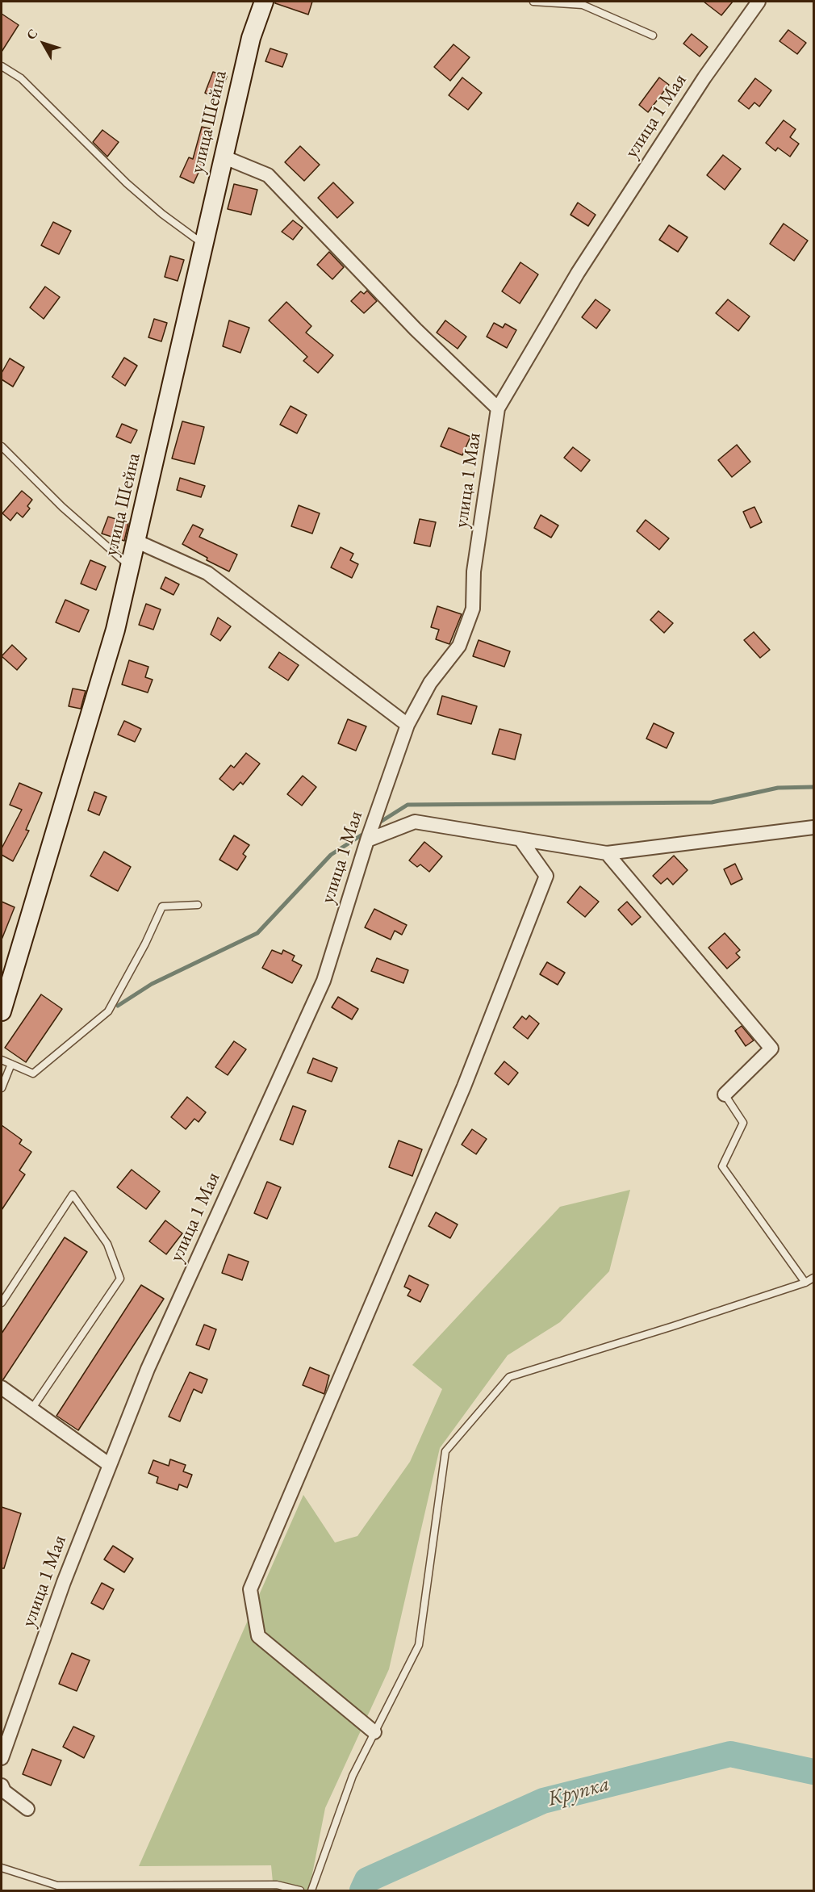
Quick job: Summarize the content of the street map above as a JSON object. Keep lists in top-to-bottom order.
{
  "streets": {
    "street": ["улица 1 Мая", "улица Шейна"]
  },
  "water": ["Крупка"],
  "north": "top left"
}
